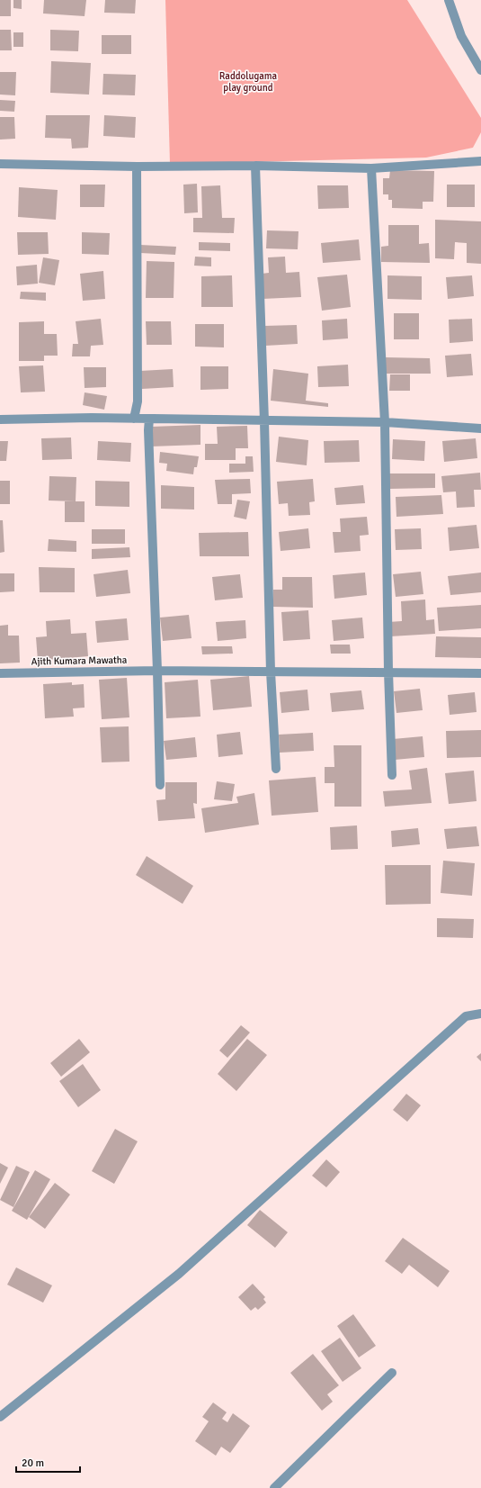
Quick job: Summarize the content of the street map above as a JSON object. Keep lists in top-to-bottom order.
{
  "streets": {
    "street": ["Ajith Kumara Mawatha"]
  },
  "parks": ["Raddolugama play ground"],
  "scale_bar": "20 m"
}
